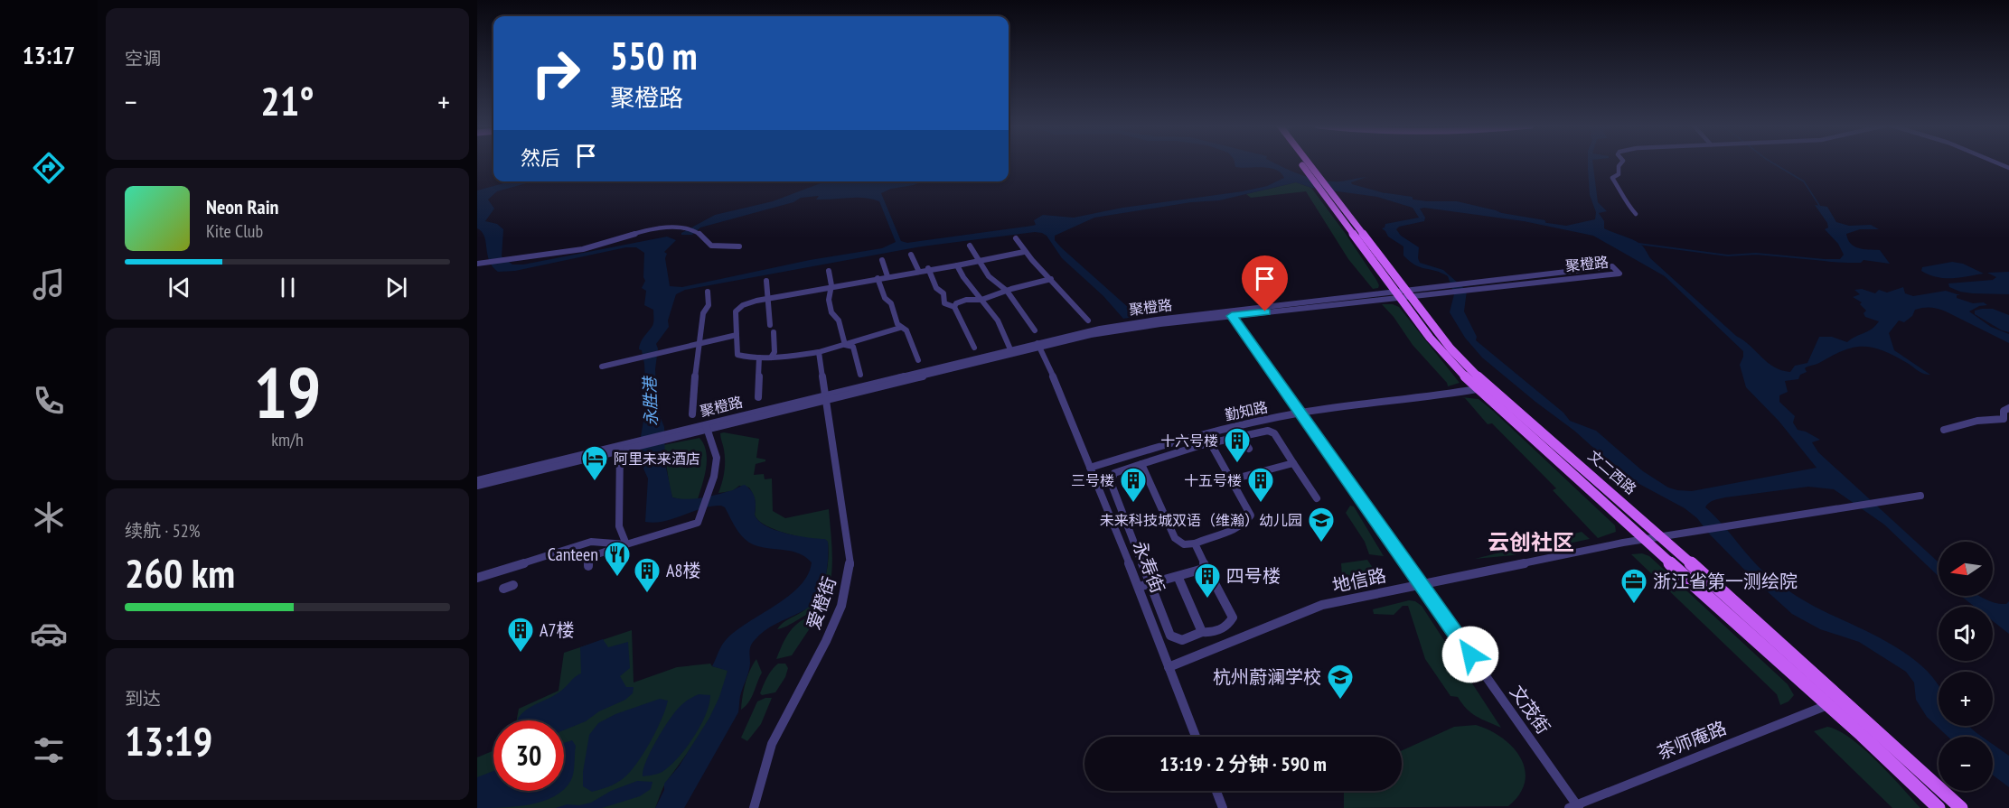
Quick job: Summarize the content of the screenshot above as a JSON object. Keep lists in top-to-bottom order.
{
  "streets": {
    "main road": ["文二西路"],
    "street": [
      "聚橙路",
      "勤知路",
      "永寿街",
      "地信路",
      "爱橙街",
      "文茂街",
      "茶师庵路"
    ]
  },
  "crossings": [
    ["聚橙路", "文二西路"],
    ["聚橙路", "永寿街"],
    ["聚橙路", "爱橙街"],
    ["聚橙路", "文茂街"],
    ["勤知路", "文二西路"],
    ["勤知路", "永寿街"],
    ["勤知路", "文茂街"],
    ["文二西路", "地信路"],
    ["文二西路", "茶师庵路"],
    ["永寿街", "地信路"],
    ["地信路", "文茂街"],
    ["文茂街", "茶师庵路"]
  ],
  "districts": ["云创社区"],
  "water": ["永胜港"],
  "places": {
    "building": [
      "十六号楼",
      "三号楼",
      "十五号楼",
      "A8楼",
      "四号楼",
      "A7楼"
    ],
    "hotel": ["阿里未来酒店"],
    "school or university": ["未来科技城双语（维瀚）幼儿园", "杭州蔚澜学校"],
    "restaurant": ["Canteen"],
    "office": ["浙江省第一测绘院"]
  },
  "north": "left",
  "page": {
    "tabs": "13:17",
    "tile": [
      "空调",
      ["19", "km/h"],
      ["续航 · 52%", "260 km"],
      ["到达", "13:19"]
    ],
    "turn": ["550 m", "聚橙路"],
    "heat": ["−", "21°", "+"],
    "then": "然后",
    "song": ["Neon Rain", "Kite Club"],
    "map_buttons": ["+", "−"],
    "limit": "30",
    "trip": "13:19 · 2 分钟 · 590 m"
  }
}
